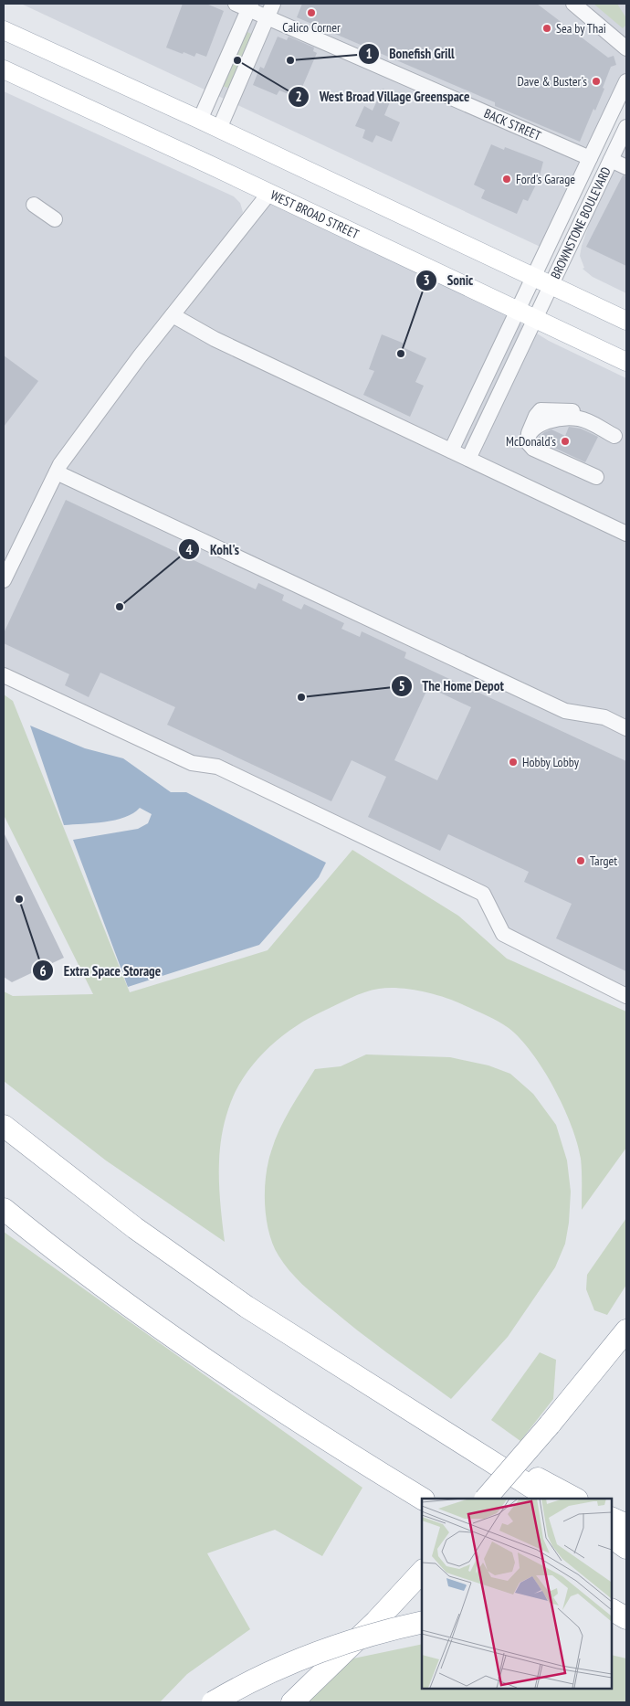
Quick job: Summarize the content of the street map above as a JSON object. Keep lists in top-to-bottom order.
{
  "streets": {
    "main road": ["WEST BROAD STREET"],
    "street": ["BACK STREET", "BROWNSTONE BOULEVARD"]
  },
  "crossings": [
    ["BACK STREET", "BROWNSTONE BOULEVARD"],
    ["WEST BROAD STREET", "BROWNSTONE BOULEVARD"]
  ],
  "places": [
    "Calico Corner",
    "Sea by Thai",
    "West Broad Village Greenspace",
    "Bonefish Grill",
    "Dave & Buster's",
    "Ford's Garage",
    "Sonic",
    "McDonald's",
    "Kohl's",
    "The Home Depot",
    "Hobby Lobby",
    "Target",
    "Extra Space Storage"
  ]
}
